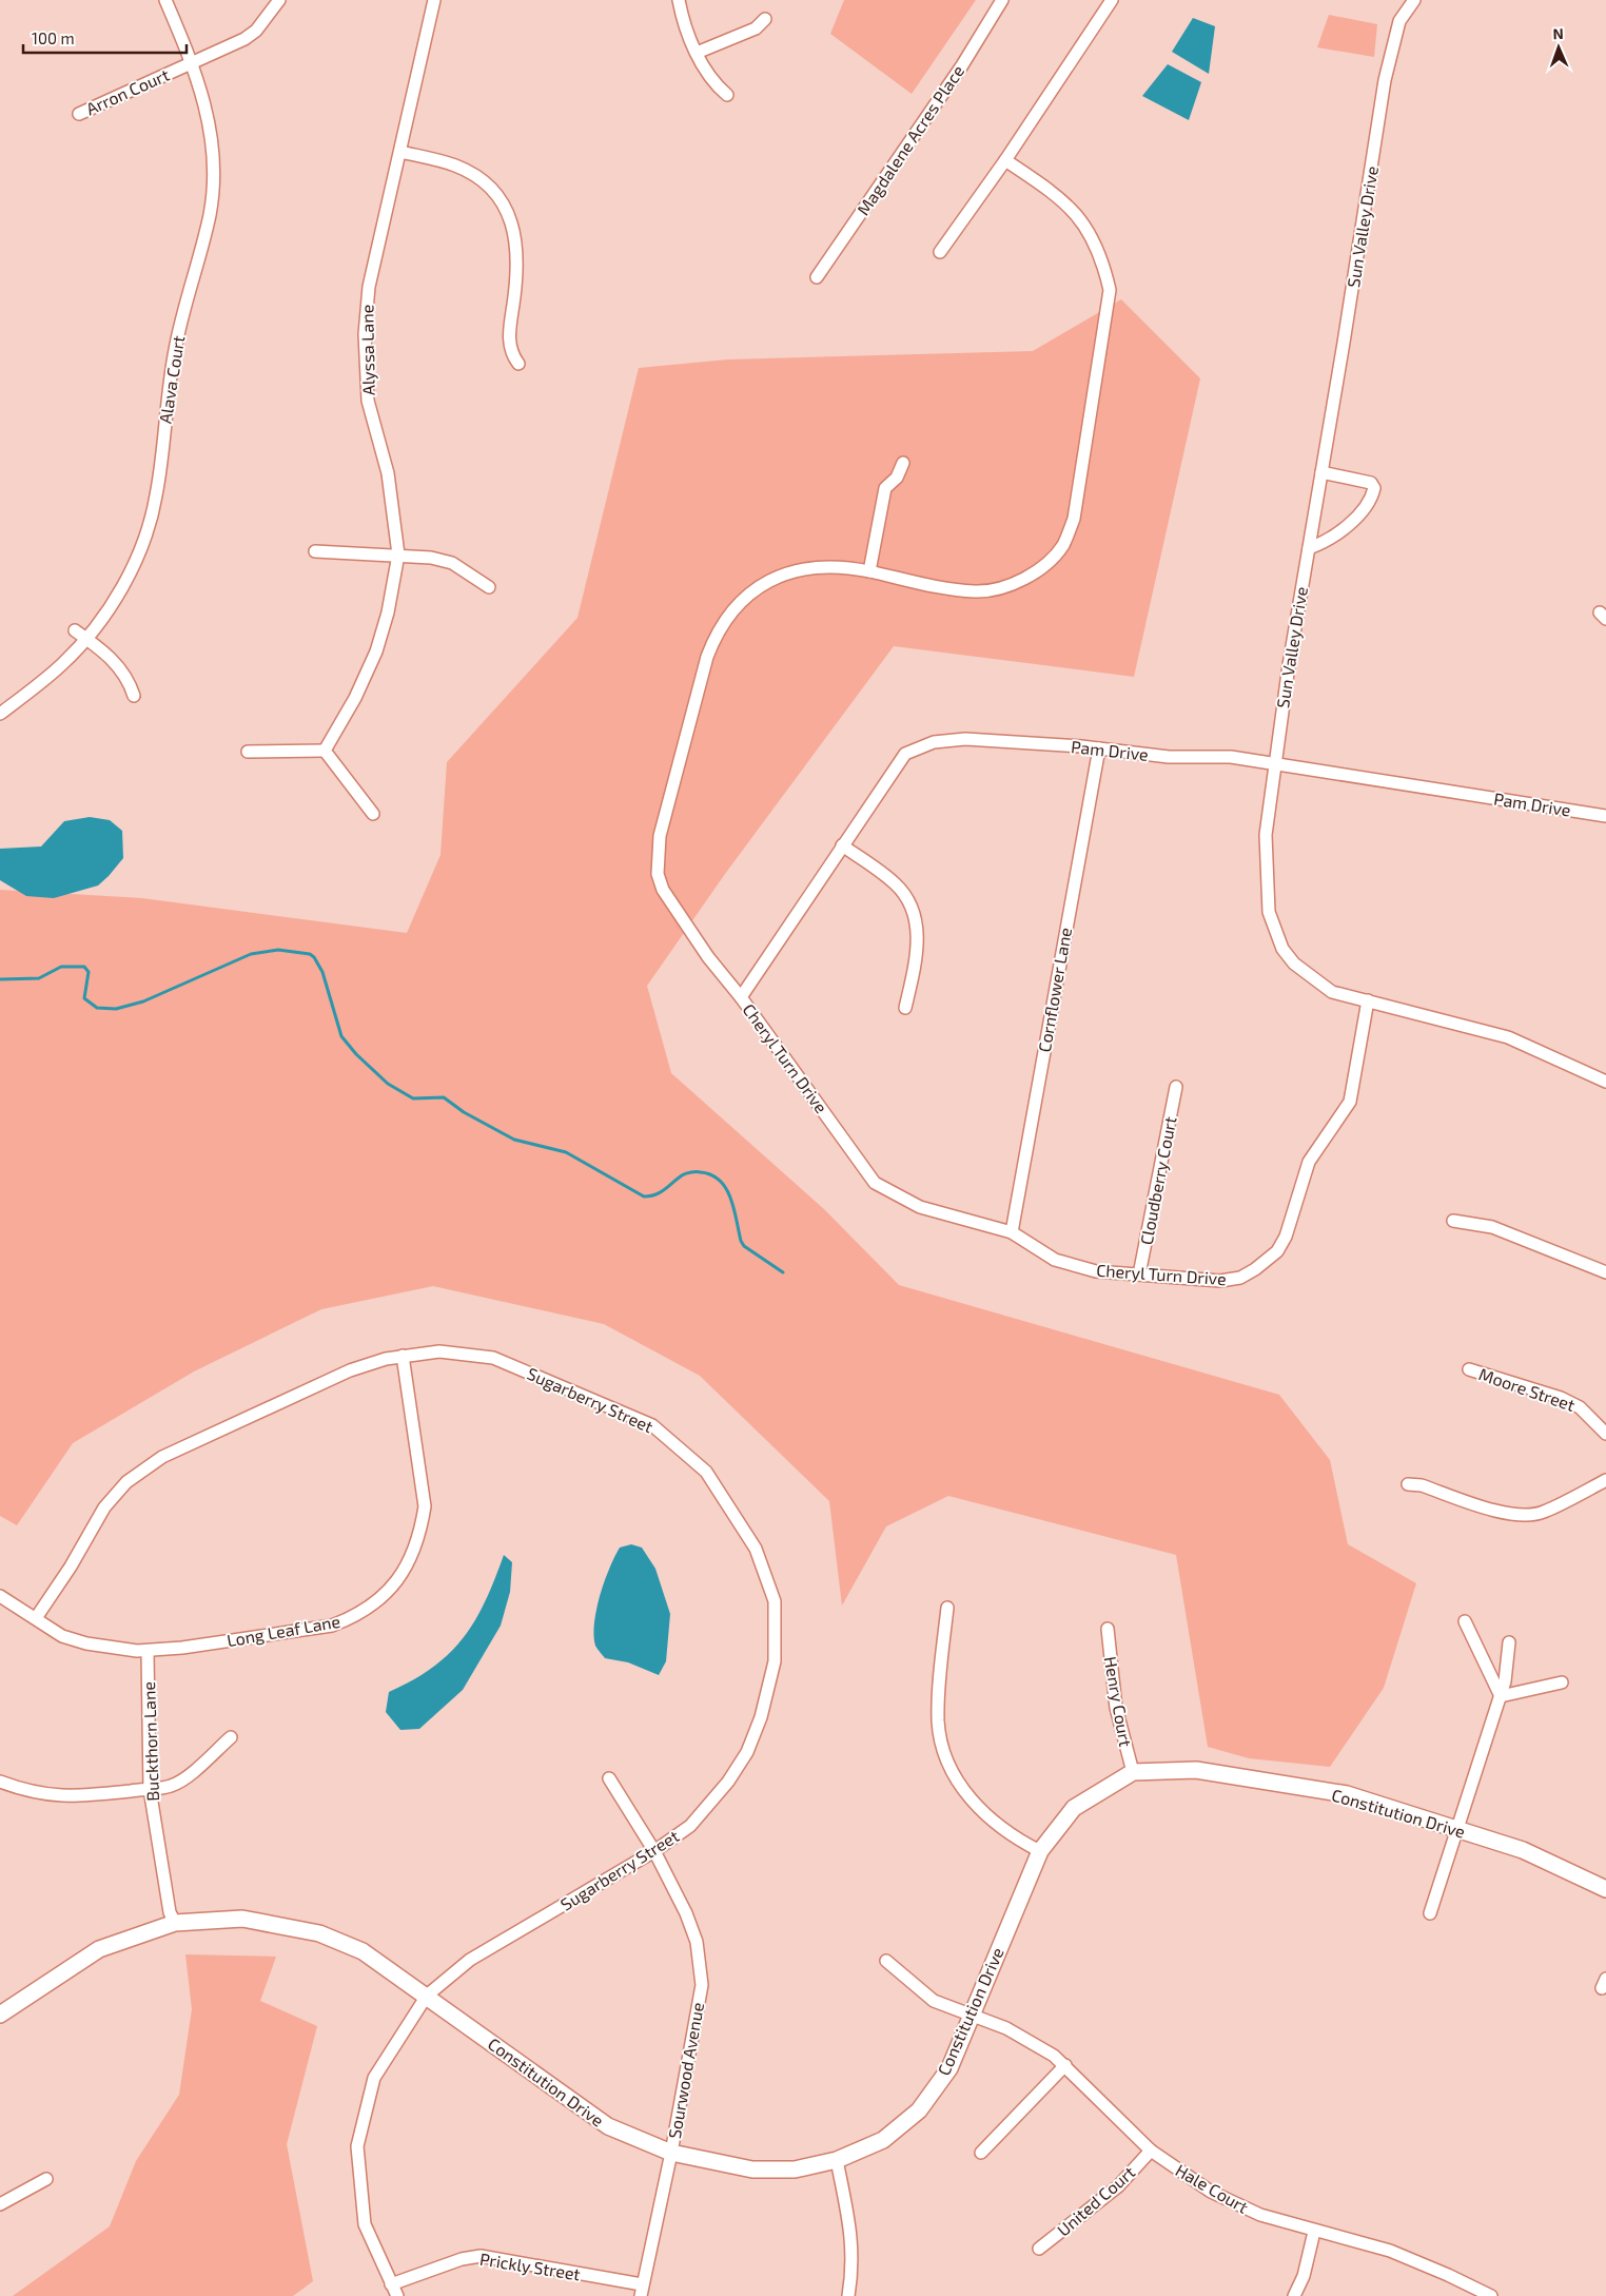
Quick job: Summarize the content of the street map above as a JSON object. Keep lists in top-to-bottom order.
{
  "streets": {
    "street": [
      "Arron Court",
      "Magdalene Acres Place",
      "Sun Valley Drive",
      "Alyssa Lane",
      "Alava Court",
      "Pam Drive",
      "Cornflower Lane",
      "Cheryl Turn Drive",
      "Cloudberry Court",
      "Moore Street",
      "Sugarberry Street",
      "Long Leaf Lane",
      "Henry Court",
      "Buckthorn Lane",
      "Constitution Drive",
      "Sourwood Avenue",
      "Hale Court",
      "United Court",
      "Prickly Street"
    ]
  },
  "crossings": [
    ["Arron Court", "Alava Court"],
    ["Sun Valley Drive", "Pam Drive"],
    ["Sun Valley Drive", "Cheryl Turn Drive"],
    ["Pam Drive", "Cornflower Lane"],
    ["Pam Drive", "Cheryl Turn Drive"],
    ["Cornflower Lane", "Cheryl Turn Drive"],
    ["Cheryl Turn Drive", "Cloudberry Court"],
    ["Sugarberry Street", "Long Leaf Lane"],
    ["Sugarberry Street", "Constitution Drive"],
    ["Sugarberry Street", "Sourwood Avenue"],
    ["Sugarberry Street", "Prickly Street"],
    ["Long Leaf Lane", "Buckthorn Lane"],
    ["Henry Court", "Constitution Drive"],
    ["Buckthorn Lane", "Constitution Drive"],
    ["Constitution Drive", "Sourwood Avenue"],
    ["Constitution Drive", "Hale Court"],
    ["Sourwood Avenue", "Prickly Street"],
    ["Hale Court", "United Court"]
  ],
  "scale_bar": "100 m",
  "north": "top"
}
